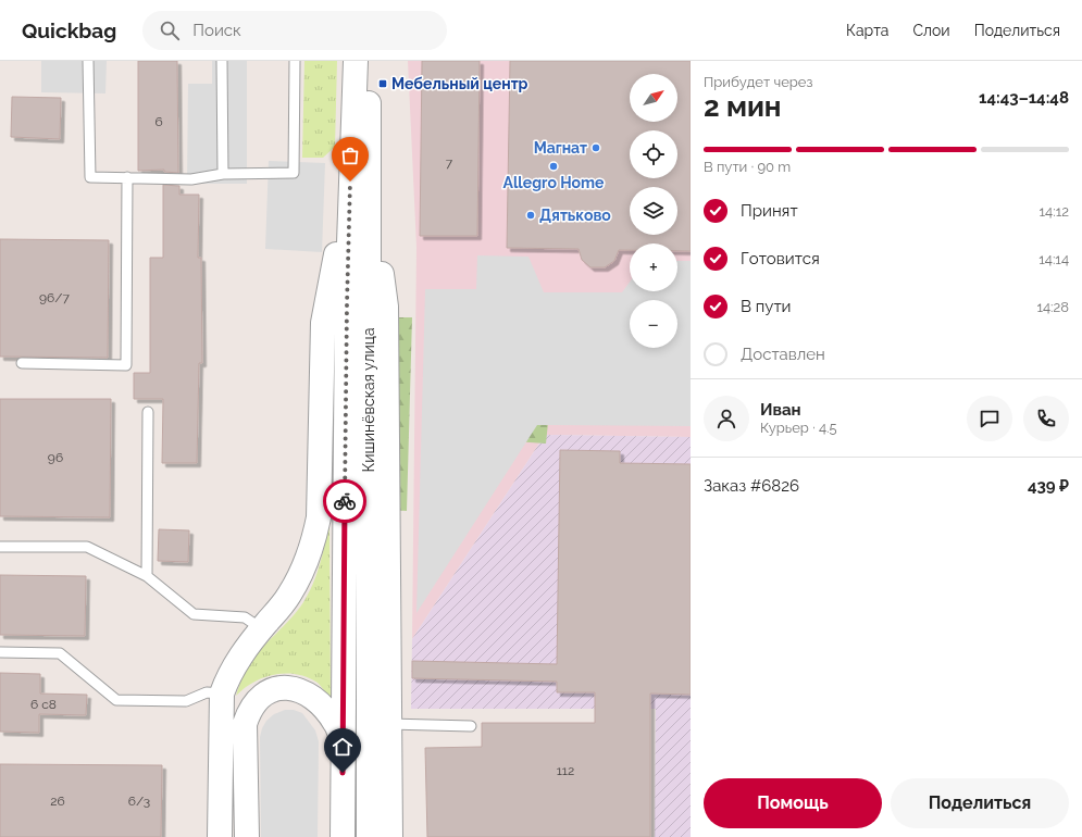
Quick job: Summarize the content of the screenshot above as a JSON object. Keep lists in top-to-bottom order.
{
  "streets": {
    "street": ["Кишинёвская улица"]
  },
  "places": {
    "transit": ["Мебельный центр"],
    "other": ["Магнат", "Allegro Home", "Дятьково"]
  },
  "house_numbers": [
    "6",
    "7",
    "96/7",
    "96",
    "6 с8",
    "112",
    "26",
    "6/3"
  ],
  "north": "top right",
  "page": {
    "header": "Quickbag",
    "search": "Поиск",
    "nav": ["Карта", "Слои", "Поделиться"],
    "heading": ["2 мин", "Прибудет через", "14:43–14:48"],
    "panel": [
      "Иван",
      "Курьер · 4.5",
      "Заказ #6826",
      "439 ₽"
    ],
    "map_buttons": ["+", "−"],
    "bar": "В пути · 90 m",
    "list": [
      ["Принят", "14:12"],
      ["Готовится", "14:14"],
      ["В пути", "14:28"],
      "Доставлен"
    ],
    "buttons": ["Помощь", "Поделиться"]
  }
}
